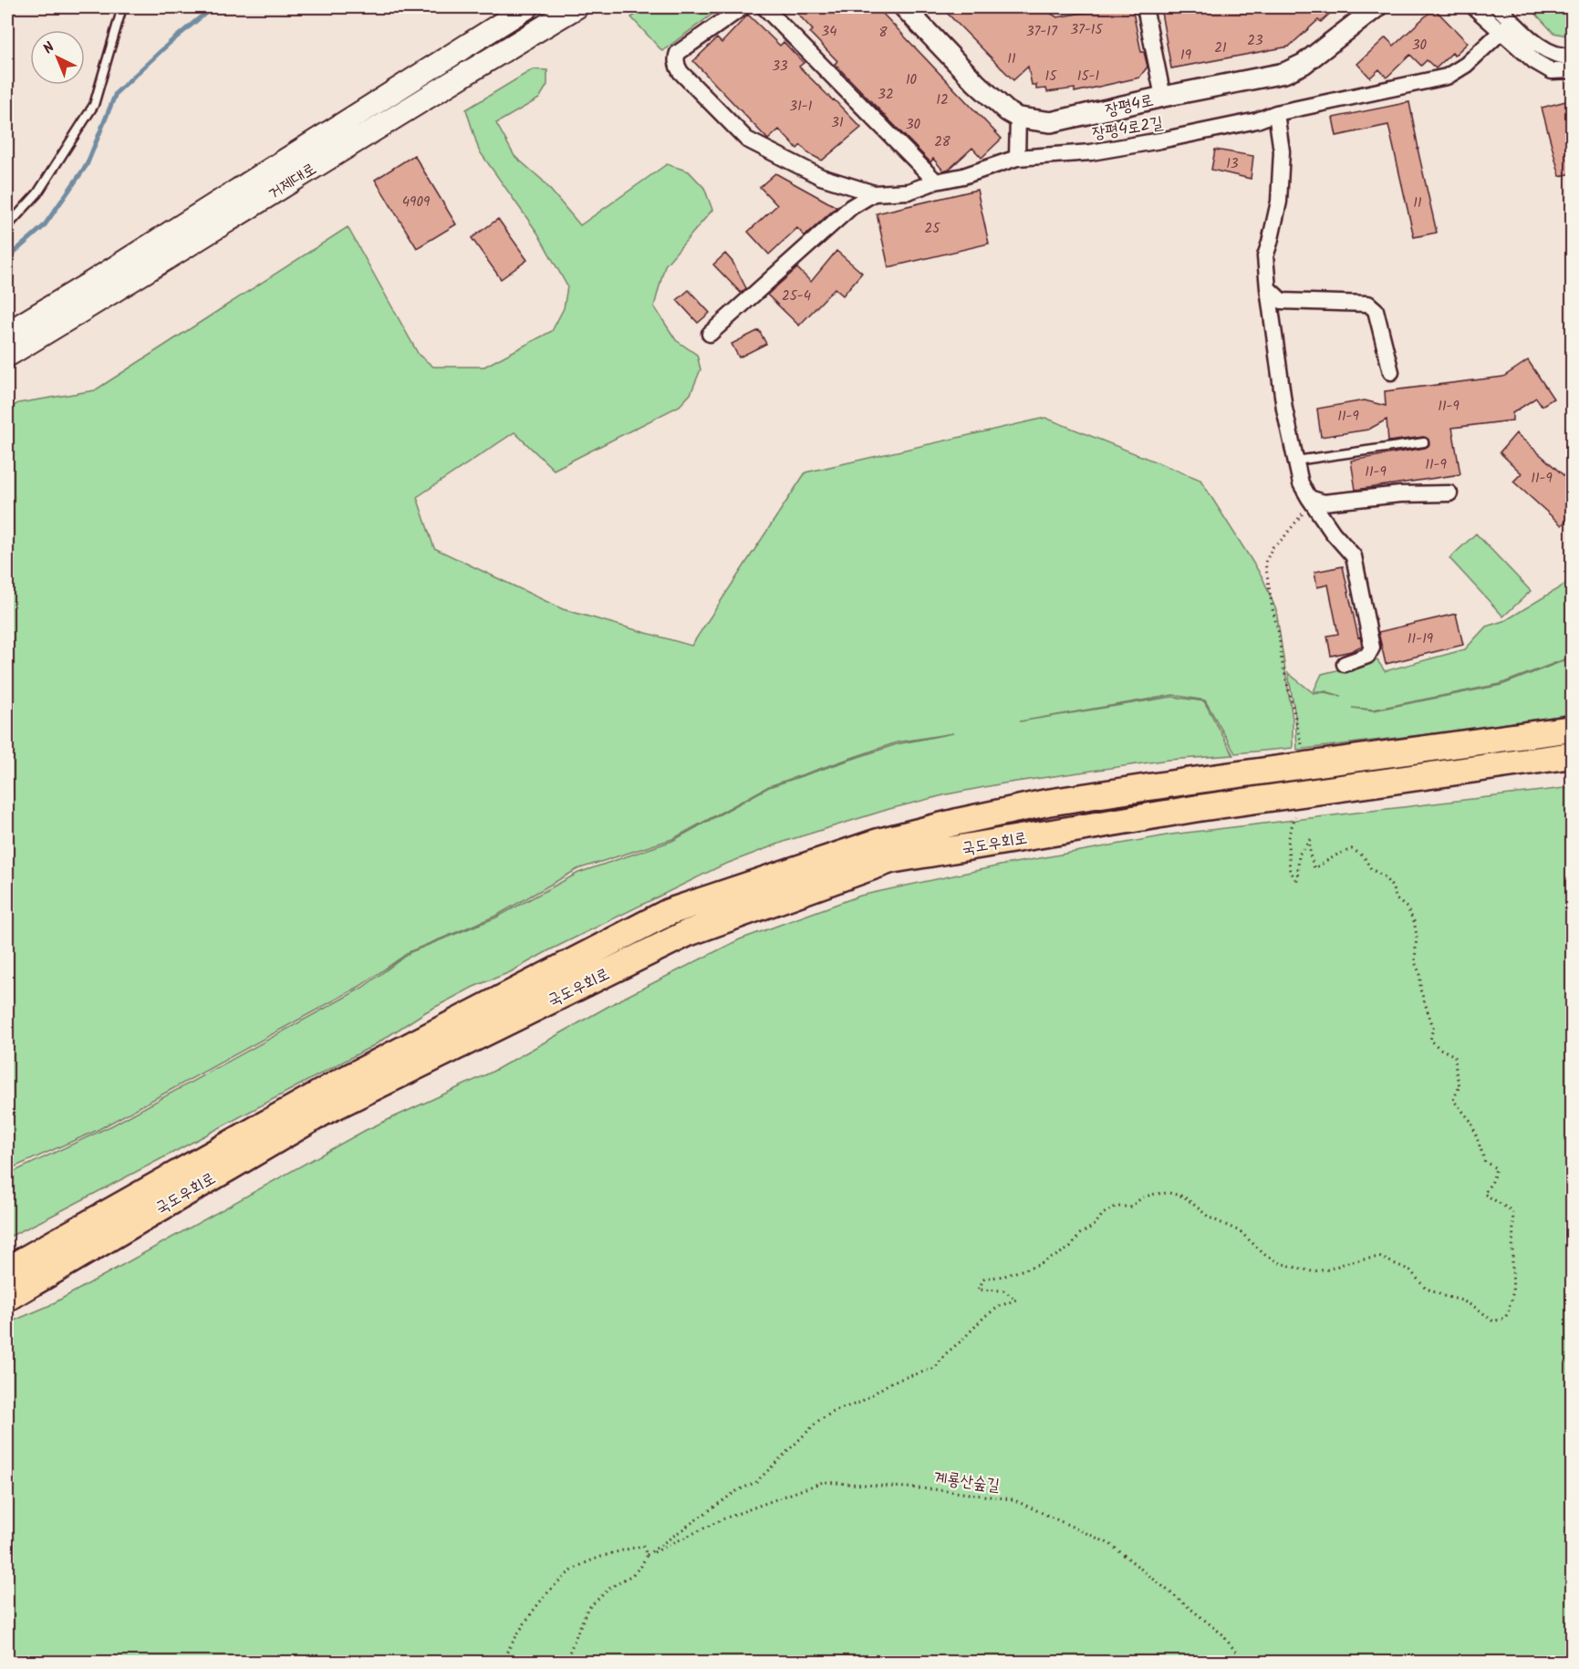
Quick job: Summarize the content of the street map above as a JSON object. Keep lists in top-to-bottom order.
{
  "streets": {
    "highway": ["국도우회로"],
    "main road": ["거제대로"],
    "street": ["장평4로", "장평4로2길"],
    "path": ["계룡산숲길"]
  },
  "house_numbers": [
    "37-15",
    "34",
    "37-17",
    "8",
    "23",
    "30",
    "21",
    "19",
    "11",
    "33",
    "15",
    "15-1",
    "10",
    "32",
    "12",
    "31-1",
    "31",
    "30",
    "28",
    "13",
    "4909",
    "11",
    "25",
    "25-4",
    "11-9",
    "11-9",
    "11-9",
    "11-9",
    "11-9",
    "11-19"
  ],
  "north": "top left"
}
